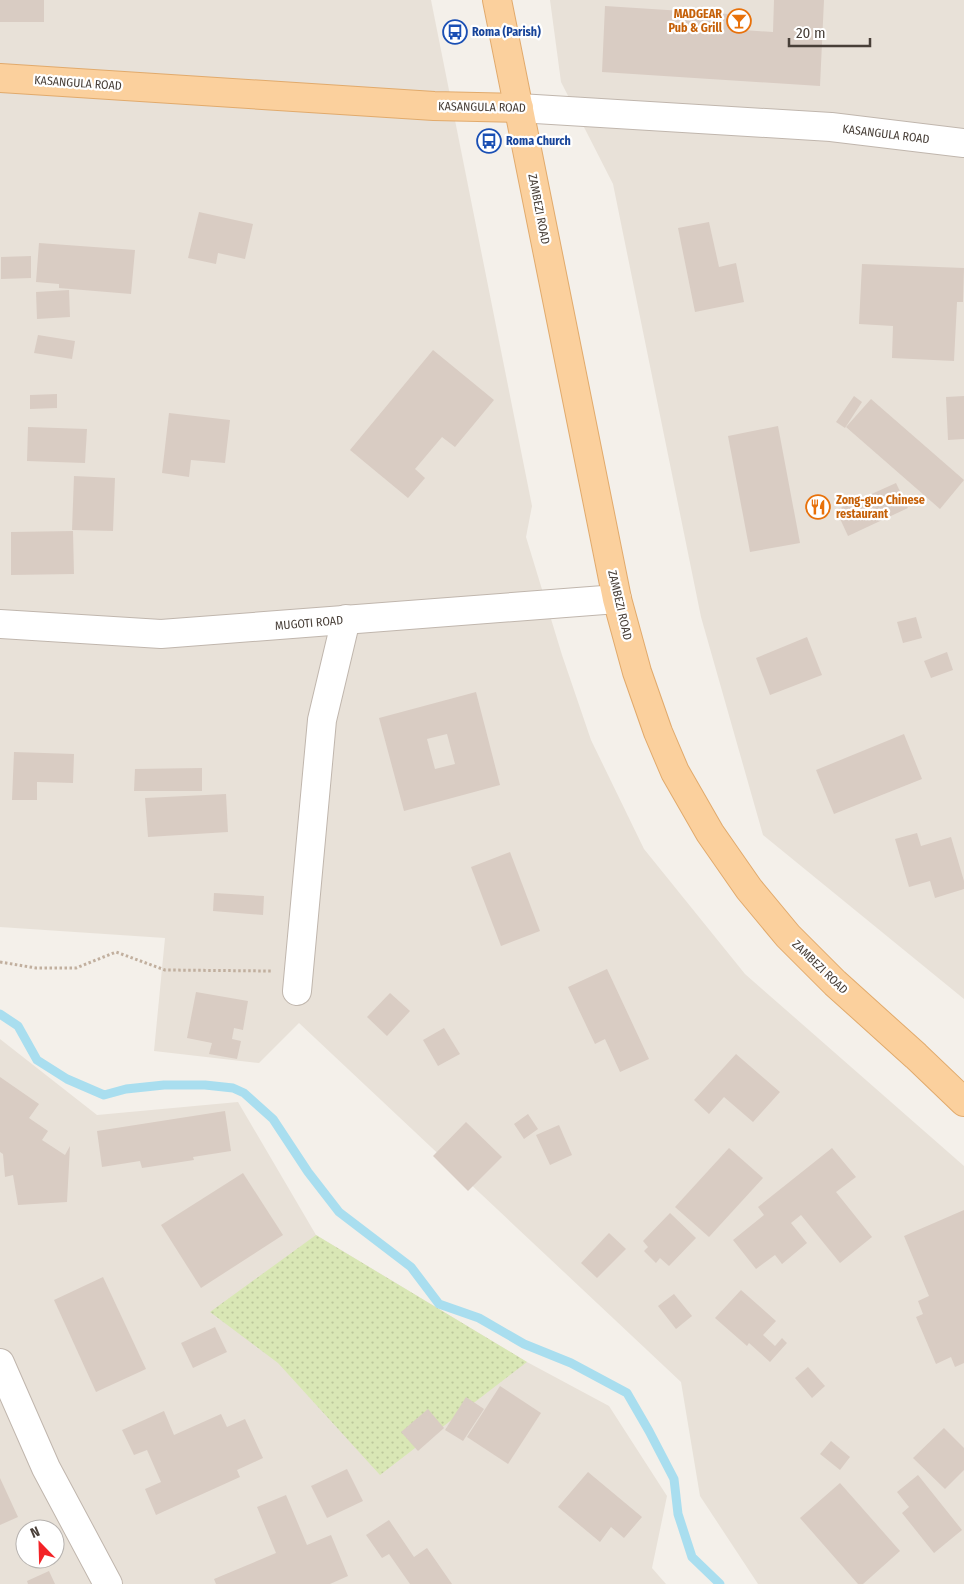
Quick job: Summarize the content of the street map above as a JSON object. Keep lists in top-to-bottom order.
{
  "streets": {
    "main road": ["KASANGULA ROAD", "ZAMBEZI ROAD"],
    "street": ["MUGOTI ROAD"]
  },
  "crossings": [
    ["KASANGULA ROAD", "ZAMBEZI ROAD"],
    ["ZAMBEZI ROAD", "MUGOTI ROAD"]
  ],
  "places": {
    "bar": ["MADGEAR Pub & Grill"],
    "bus stop": ["Roma (Parish)", "Roma Church"],
    "restaurant": ["Zong-guo Chinese restaurant"]
  },
  "scale_bar": "20 m",
  "north": "top left"
}
